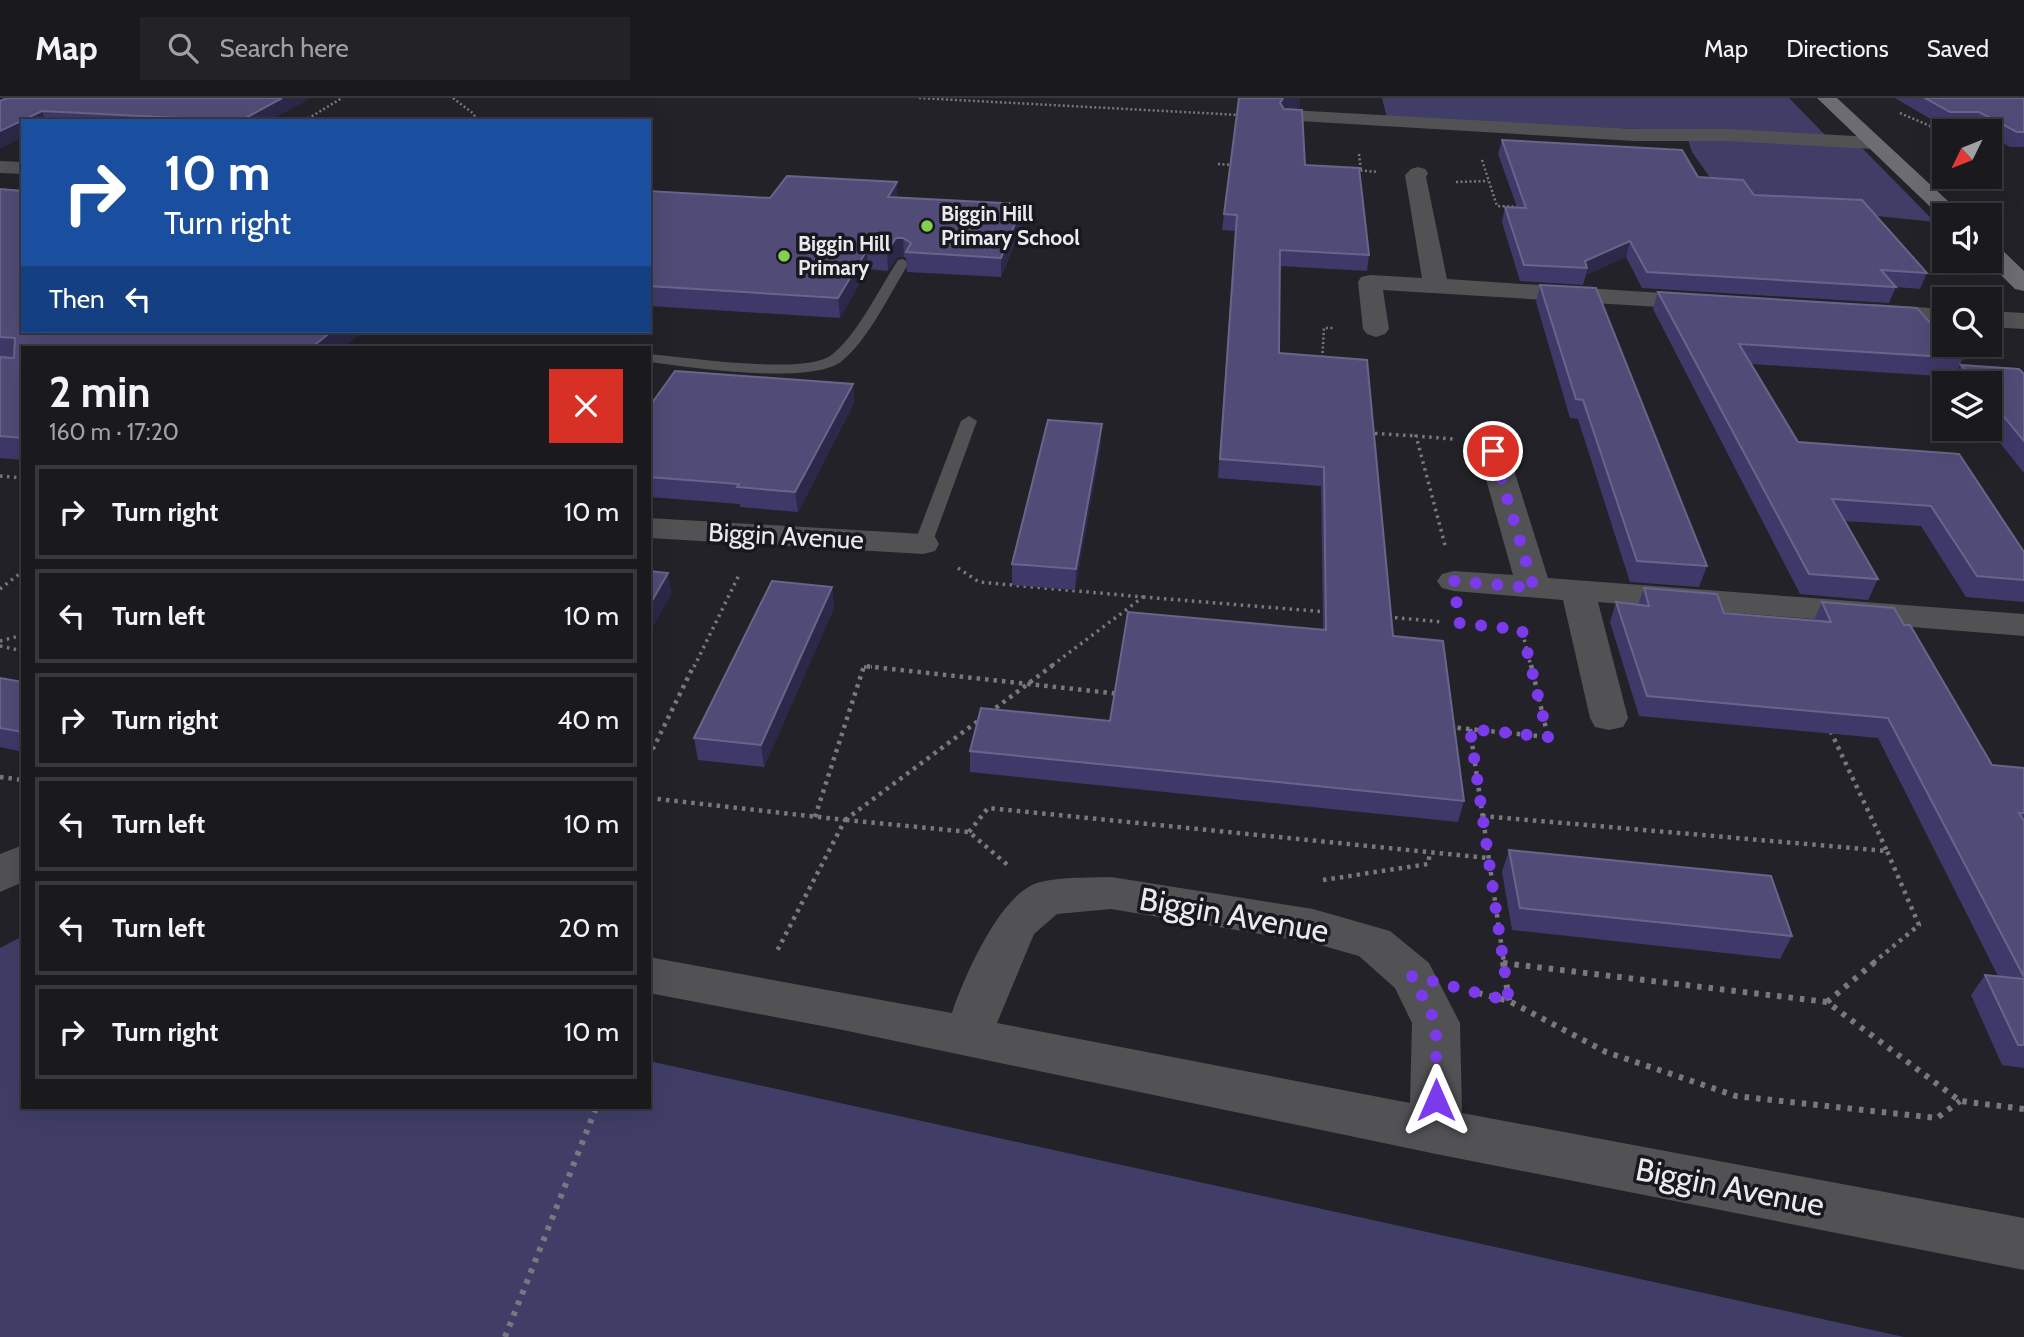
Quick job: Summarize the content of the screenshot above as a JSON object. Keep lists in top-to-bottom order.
{
  "streets": {
    "street": ["Biggin Avenue"]
  },
  "places": ["Biggin Hill Primary School", "Biggin Hill Primary"],
  "north": "bottom left",
  "page": {
    "header": "Map",
    "search": "Search here",
    "nav": ["Map", "Directions", "Saved"],
    "turn": ["10 m", "Turn right"],
    "then": "Then",
    "heading": ["2 min", "160 m · 17:20"],
    "list": [
      {
        "name": "Turn right",
        "value": "10 m"
      },
      {
        "name": "Turn left",
        "value": "10 m"
      },
      {
        "name": "Turn right",
        "value": "40 m"
      },
      {
        "name": "Turn left",
        "value": "10 m"
      },
      {
        "name": "Turn left",
        "value": "20 m"
      },
      {
        "name": "Turn right",
        "value": "10 m"
      }
    ]
  }
}
